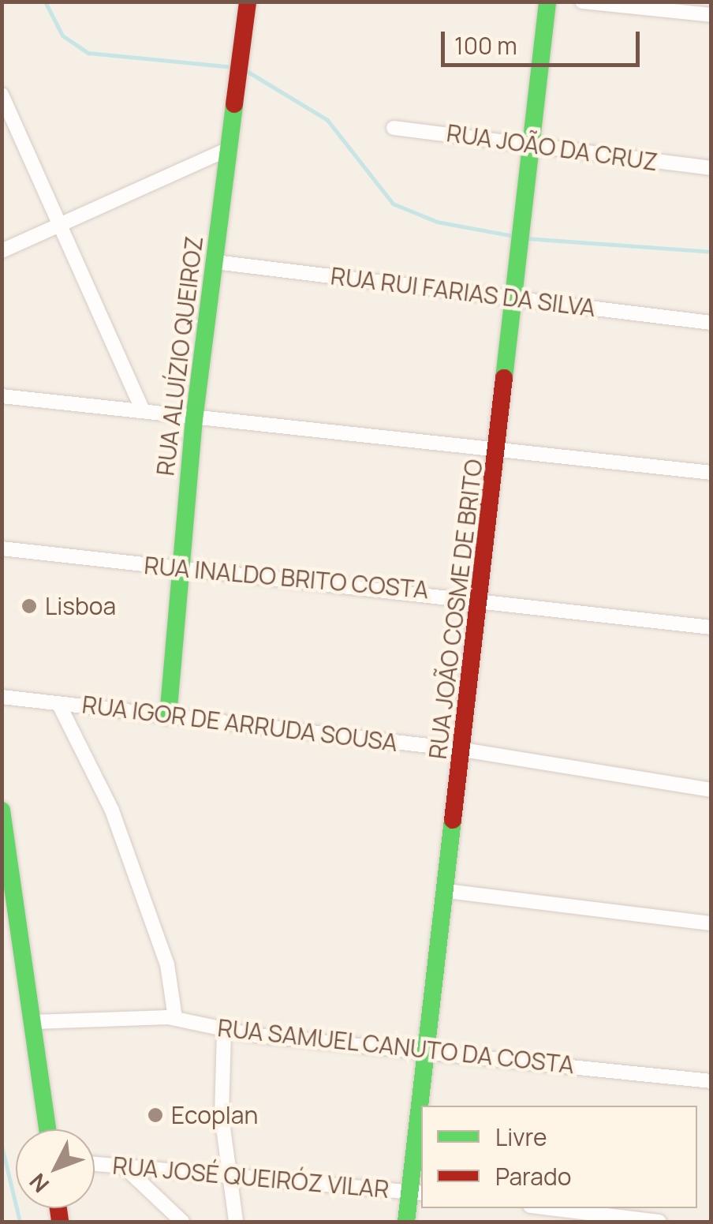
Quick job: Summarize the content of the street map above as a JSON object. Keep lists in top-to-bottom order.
{
  "streets": {
    "street": [
      "RUA JOÃO DA CRUZ",
      "RUA RUI FARIAS DA SILVA",
      "RUA ALUÍZIO QUEIROZ",
      "RUA INALDO BRITO COSTA",
      "RUA JOÃO COSME DE BRITO",
      "RUA IGOR DE ARRUDA SOUSA",
      "RUA SAMUEL CANUTO DA COSTA",
      "RUA JOSÉ QUEIRÓZ VILAR"
    ]
  },
  "crossings": [
    ["RUA JOÃO DA CRUZ", "RUA JOÃO COSME DE BRITO"],
    ["RUA RUI FARIAS DA SILVA", "RUA ALUÍZIO QUEIROZ"],
    ["RUA RUI FARIAS DA SILVA", "RUA JOÃO COSME DE BRITO"],
    ["RUA ALUÍZIO QUEIROZ", "RUA INALDO BRITO COSTA"],
    ["RUA ALUÍZIO QUEIROZ", "RUA IGOR DE ARRUDA SOUSA"],
    ["RUA INALDO BRITO COSTA", "RUA JOÃO COSME DE BRITO"],
    ["RUA JOÃO COSME DE BRITO", "RUA IGOR DE ARRUDA SOUSA"],
    ["RUA JOÃO COSME DE BRITO", "RUA SAMUEL CANUTO DA COSTA"],
    ["RUA JOÃO COSME DE BRITO", "RUA JOSÉ QUEIRÓZ VILAR"]
  ],
  "places": ["Lisboa", "Ecoplan"],
  "legend": ["Livre", "Parado"],
  "scale_bar": "100 m",
  "north": "bottom left"
}
